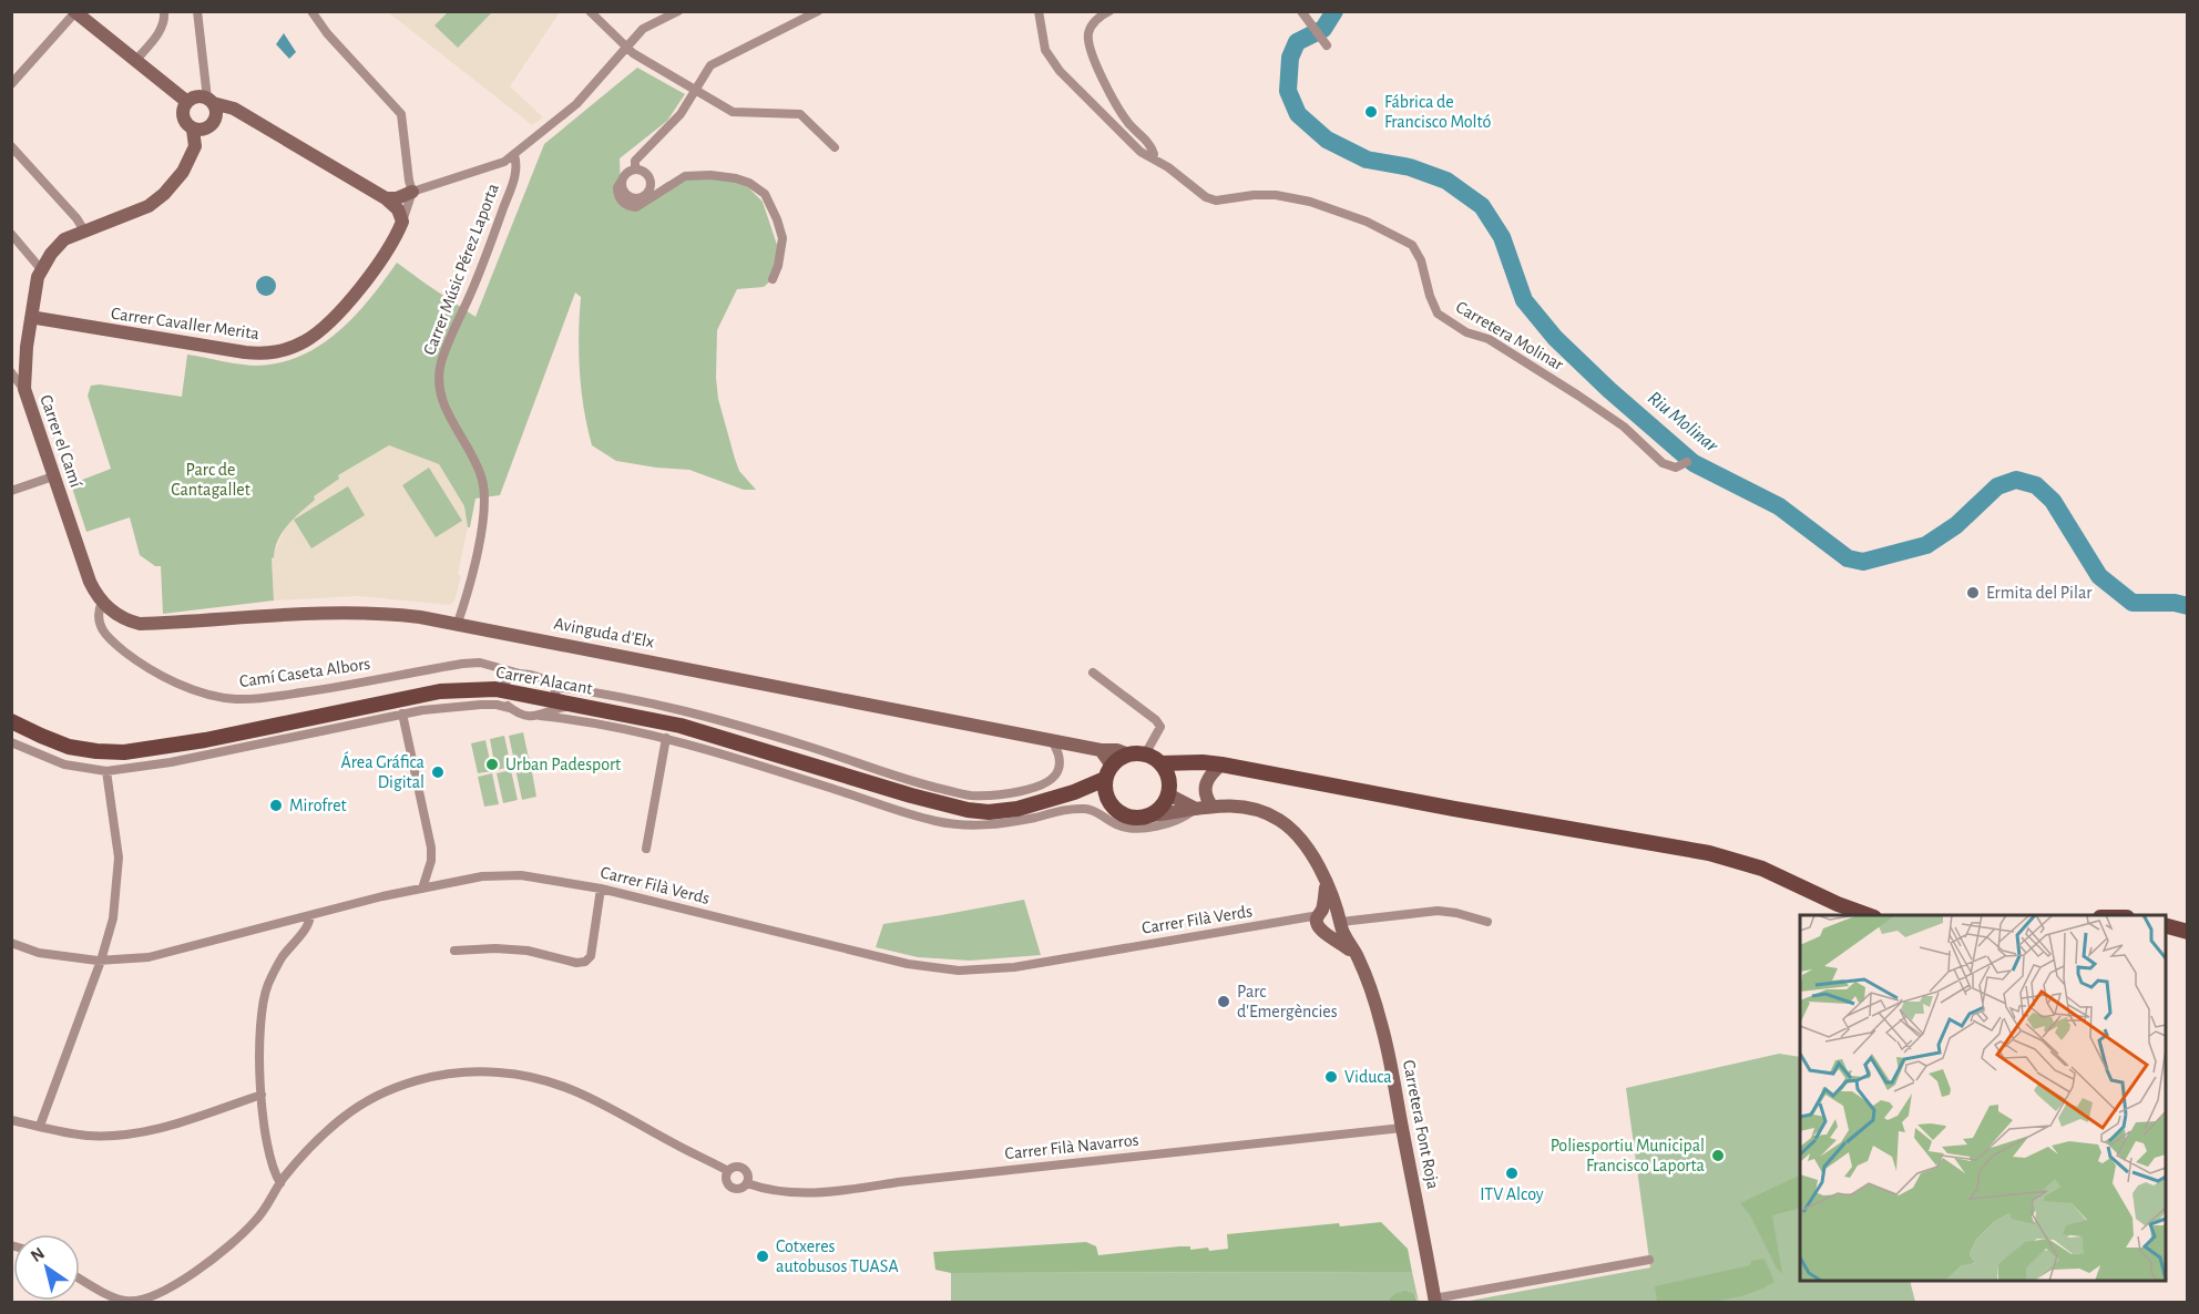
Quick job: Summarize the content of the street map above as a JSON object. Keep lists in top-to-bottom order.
{
  "streets": {
    "main road": ["Carrer Alacant"],
    "street": [
      "Carrer Músic Pérez Laporta",
      "Carrer Cavaller Merita",
      "Carretera Molinar",
      "Carrer el Camí",
      "Avinguda d'Elx",
      "Camí Caseta Albors",
      "Carrer Filà Verds",
      "Carretera Font Roja",
      "Carrer Filà Navarros"
    ]
  },
  "crossings": [
    ["Carrer Músic Pérez Laporta", "Avinguda d'Elx"],
    ["Carrer Cavaller Merita", "Carrer el Camí"],
    ["Carrer el Camí", "Avinguda d'Elx"],
    ["Carrer el Camí", "Camí Caseta Albors"],
    ["Avinguda d'Elx", "Camí Caseta Albors"],
    ["Avinguda d'Elx", "Carrer Alacant"],
    ["Camí Caseta Albors", "Carrer Alacant"],
    ["Carrer Alacant", "Carrer Filà Verds"],
    ["Carrer Filà Verds", "Carretera Font Roja"],
    ["Carretera Font Roja", "Carrer Filà Navarros"]
  ],
  "water": ["Riu Molinar"],
  "parks": ["Parc de Cantagallet"],
  "places": [
    "Fábrica de Francisco Moltó",
    "Ermita del Pilar",
    "Urban Padesport",
    "Área Gráfica Digital",
    "Mirofret",
    "Parc d'Emergències",
    "Viduca",
    "Poliesportiu Municipal Francisco Laporta",
    "ITV Alcoy",
    "Cotxeres autobusos TUASA"
  ],
  "north": "top left"
}
